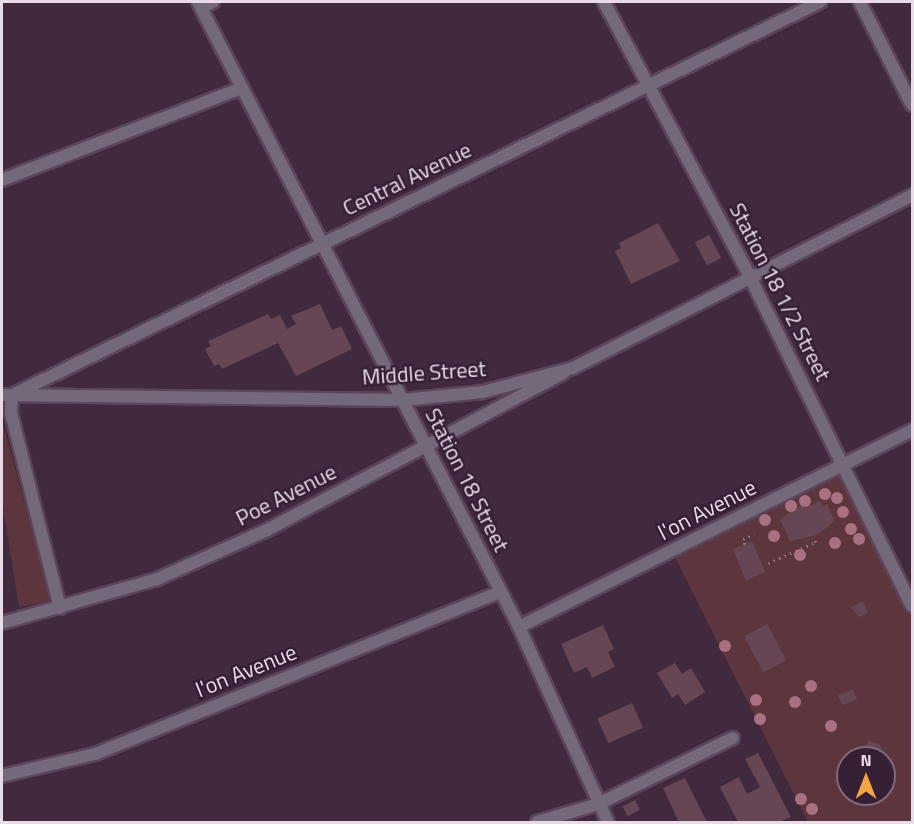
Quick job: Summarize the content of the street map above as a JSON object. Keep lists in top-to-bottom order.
{
  "streets": {
    "street": [
      "Central Avenue",
      "Station 18 1/2 Street",
      "Middle Street",
      "Station 18 Street",
      "Poe Avenue",
      "I'on Avenue"
    ]
  },
  "crossings": [
    ["Central Avenue", "Station 18 1/2 Street"],
    ["Central Avenue", "Middle Street"],
    ["Central Avenue", "Station 18 Street"],
    ["Station 18 1/2 Street", "Middle Street"],
    ["Station 18 1/2 Street", "I'on Avenue"],
    ["Middle Street", "Station 18 Street"],
    ["Middle Street", "Poe Avenue"],
    ["Station 18 Street", "Poe Avenue"],
    ["Station 18 Street", "I'on Avenue"]
  ],
  "north": "top"
}
